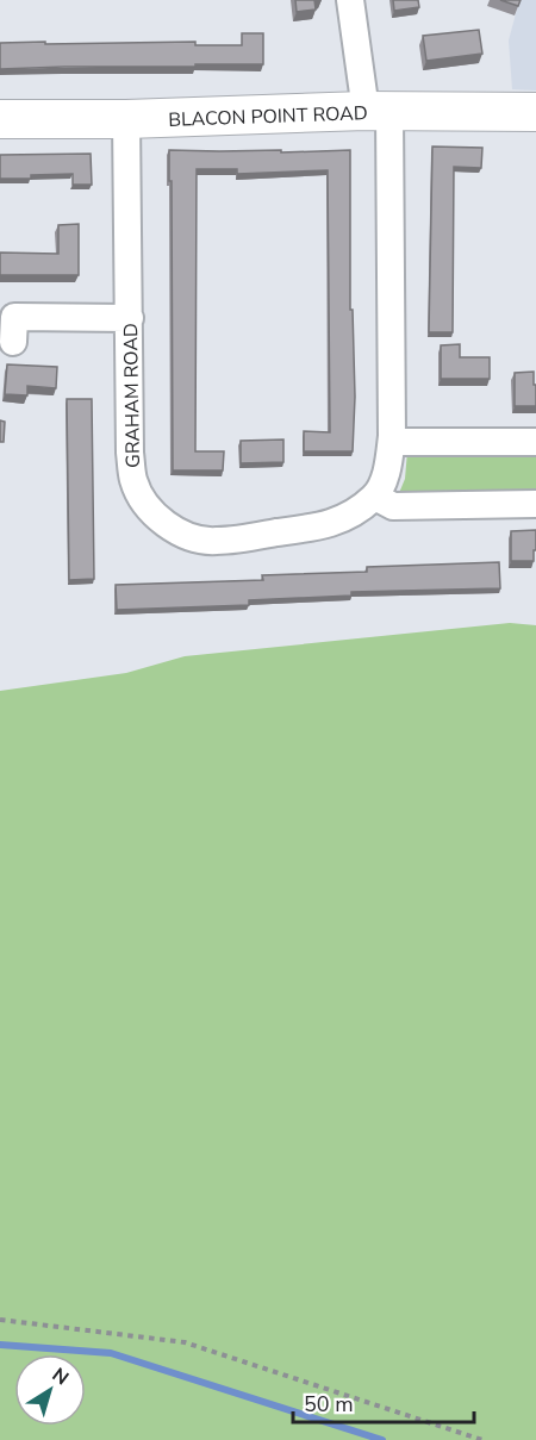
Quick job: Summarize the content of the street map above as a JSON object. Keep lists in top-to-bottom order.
{
  "streets": {
    "street": ["BLACON POINT ROAD", "GRAHAM ROAD"]
  },
  "crossings": [
    ["BLACON POINT ROAD", "GRAHAM ROAD"]
  ],
  "scale_bar": "50 m",
  "north": "top right"
}
